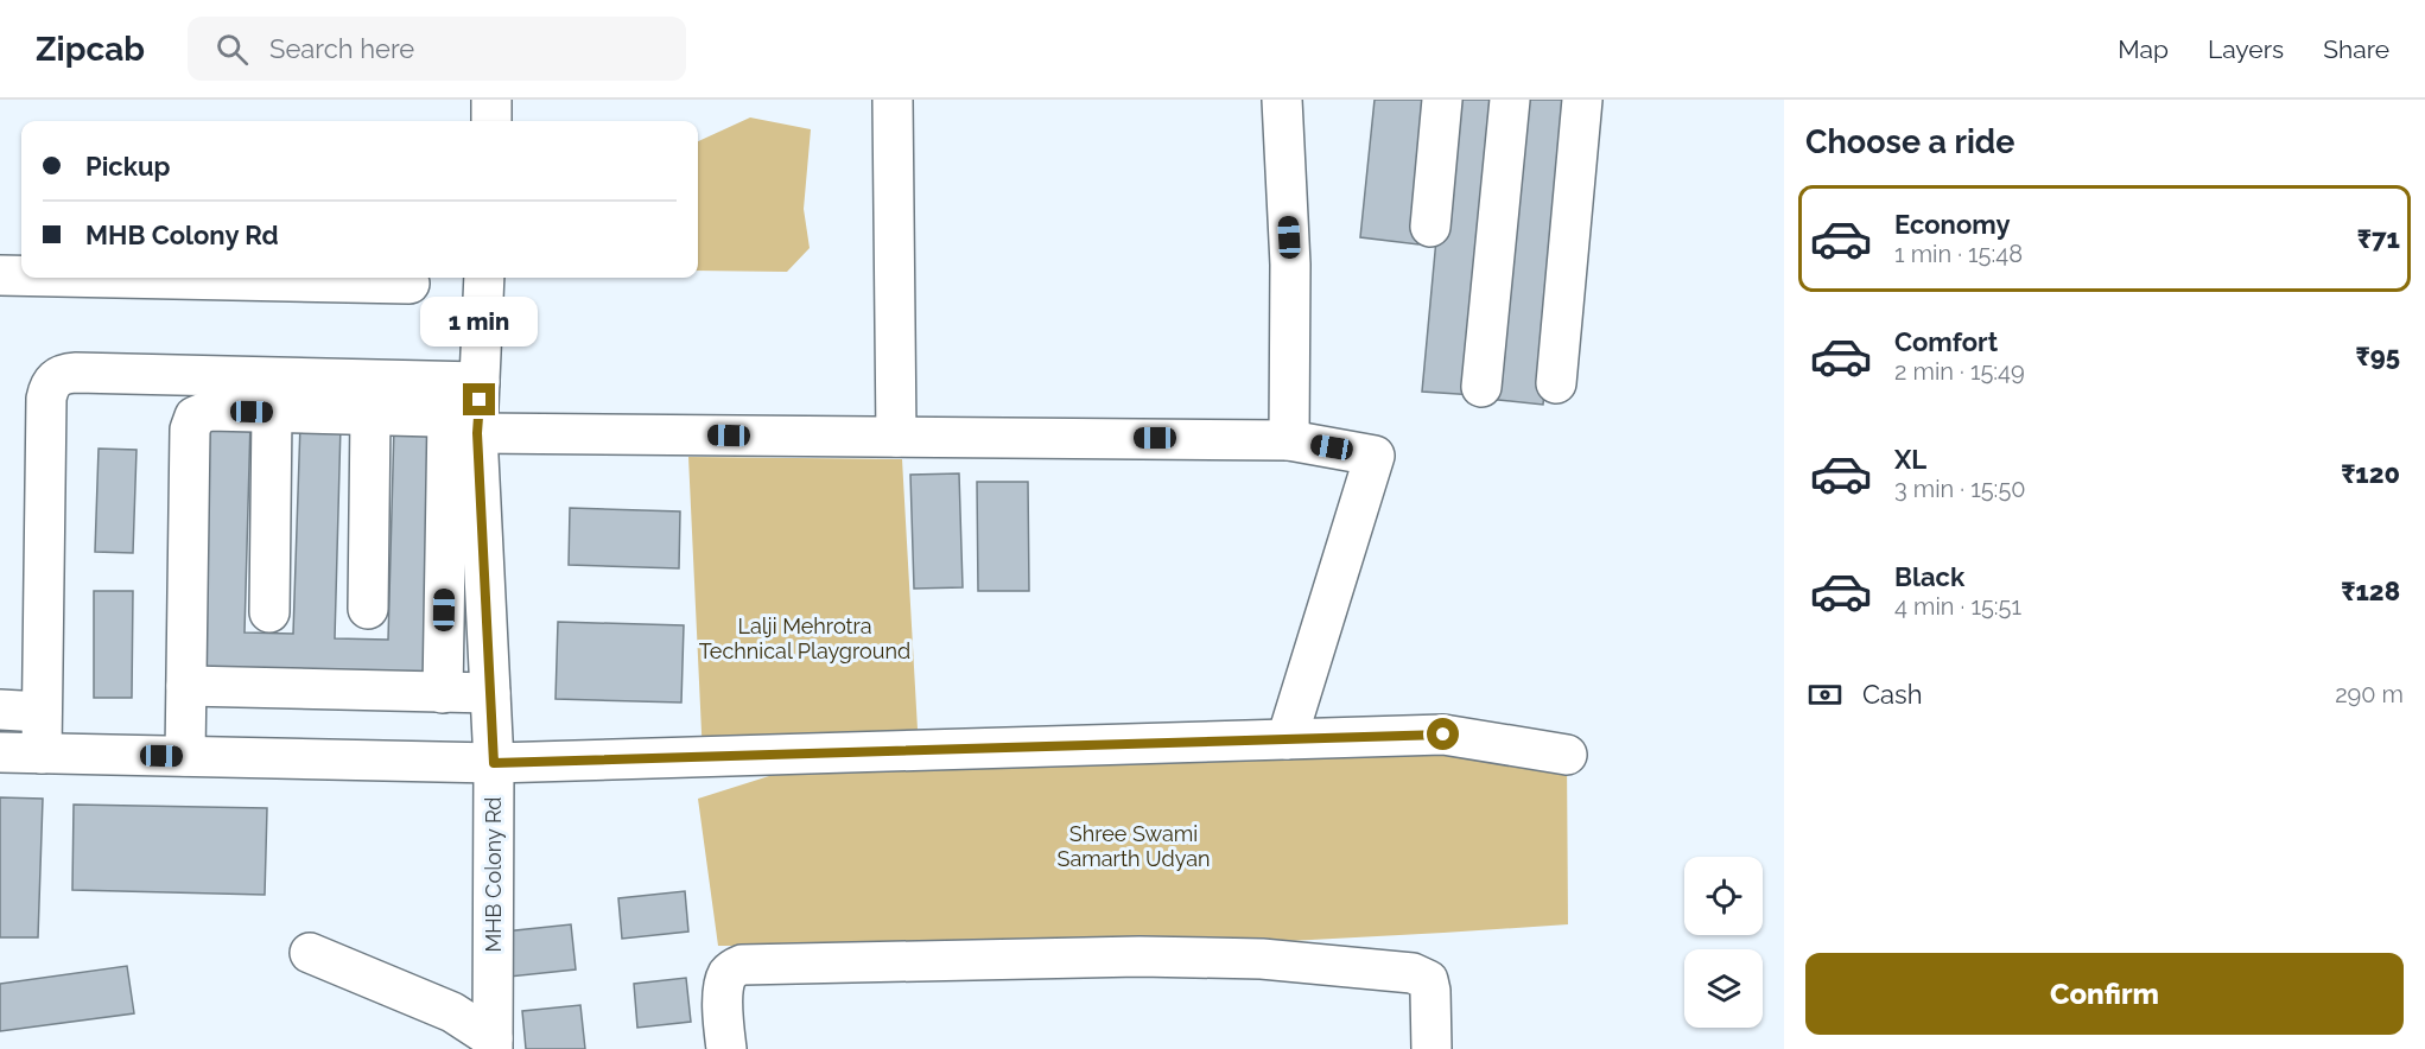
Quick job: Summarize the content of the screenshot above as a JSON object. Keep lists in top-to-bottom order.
{
  "streets": {
    "street": ["MHB Colony Rd"]
  },
  "parks": ["Lalji Mehrotra Technical Playground", "Shree Swami Samarth Udyan"],
  "page": {
    "header": "Zipcab",
    "search": "Search here",
    "nav": ["Map", "Layers", "Share"],
    "heading": "Choose a ride",
    "banner": ["Pickup", "MHB Colony Rd"],
    "list": [
      {
        "name": "Economy",
        "note": "1 min · 15:48",
        "value": "₹71"
      },
      {
        "name": "Comfort",
        "note": "2 min · 15:49",
        "value": "₹95"
      },
      {
        "name": "XL",
        "note": "3 min · 15:50",
        "value": "₹120"
      },
      {
        "name": "Black",
        "note": "4 min · 15:51",
        "value": "₹128"
      }
    ],
    "bubble": "1 min",
    "pay": ["Cash", "290 m"],
    "buttons": "Confirm"
  }
}
